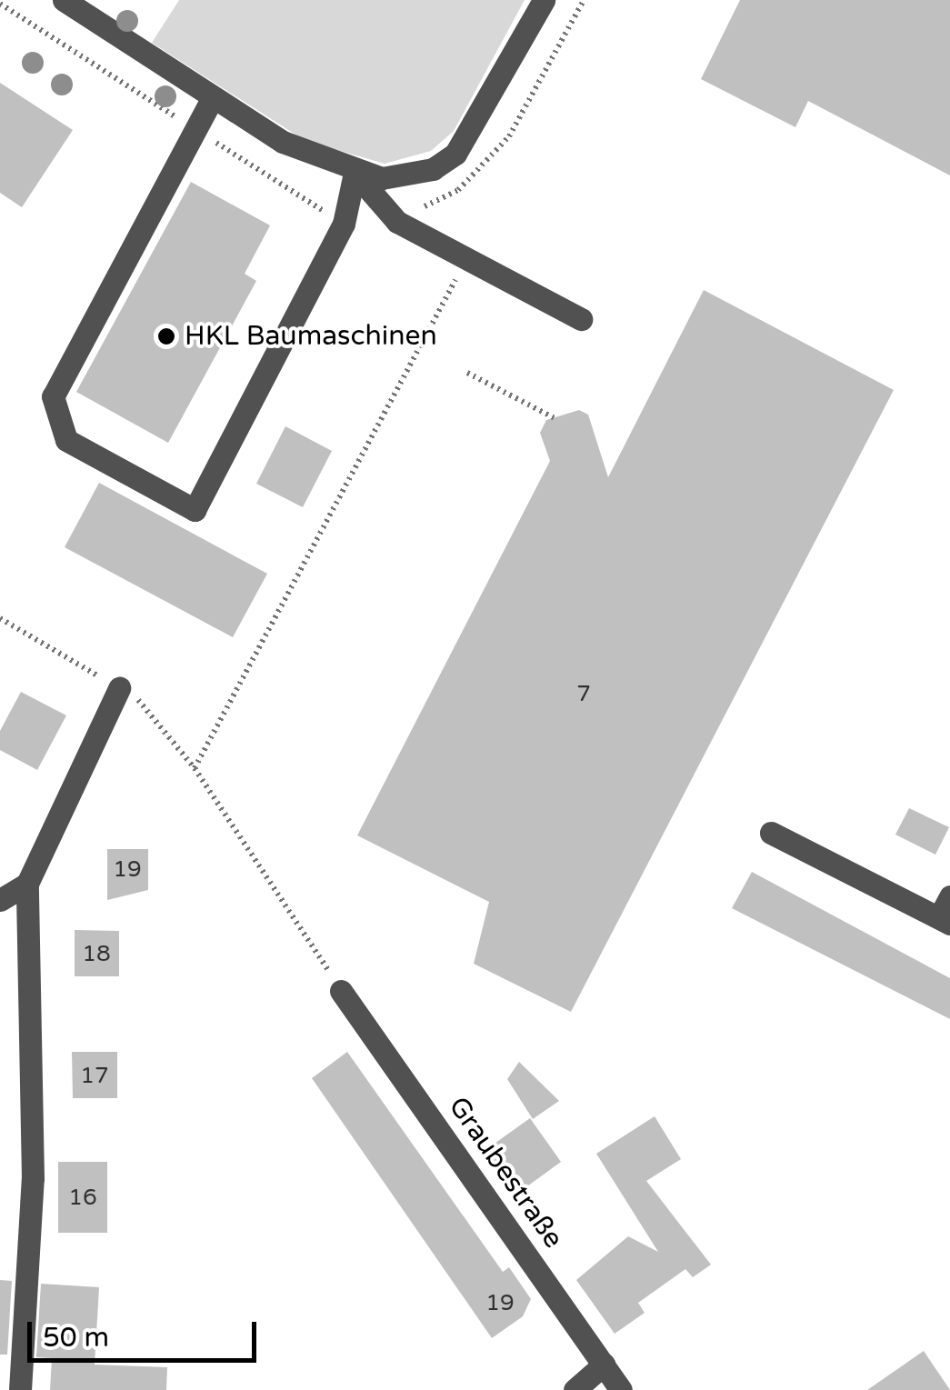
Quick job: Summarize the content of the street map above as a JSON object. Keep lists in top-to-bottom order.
{
  "streets": {
    "street": ["Graubestraße"]
  },
  "places": ["HKL Baumaschinen"],
  "house_numbers": [
    "7",
    "19",
    "18",
    "17",
    "16",
    "19"
  ],
  "scale_bar": "50 m"
}
